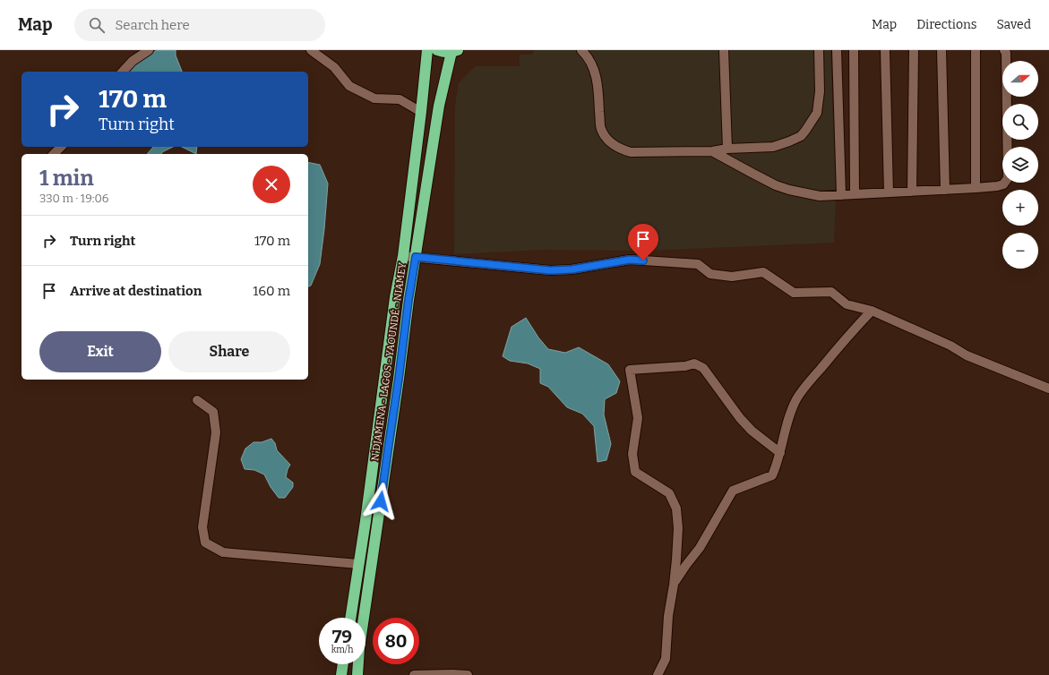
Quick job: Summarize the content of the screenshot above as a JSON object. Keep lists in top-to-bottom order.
{
  "streets": {
    "highway": ["N'DJAMENA - LAGOS - YAOUNDÉ - NIAMEY"]
  },
  "north": "right",
  "page": {
    "header": "Map",
    "search": "Search here",
    "nav": ["Map", "Directions", "Saved"],
    "map_buttons": ["+", "−"],
    "turn": ["170 m", "Turn right"],
    "heading": ["1 min", "330 m · 19:06"],
    "list": [
      {
        "name": "Turn right",
        "value": "170 m"
      },
      {
        "name": "Arrive at destination",
        "value": "160 m"
      }
    ],
    "buttons": ["Exit", "Share"],
    "speed": "79 km/h",
    "limit": "80"
  }
}
